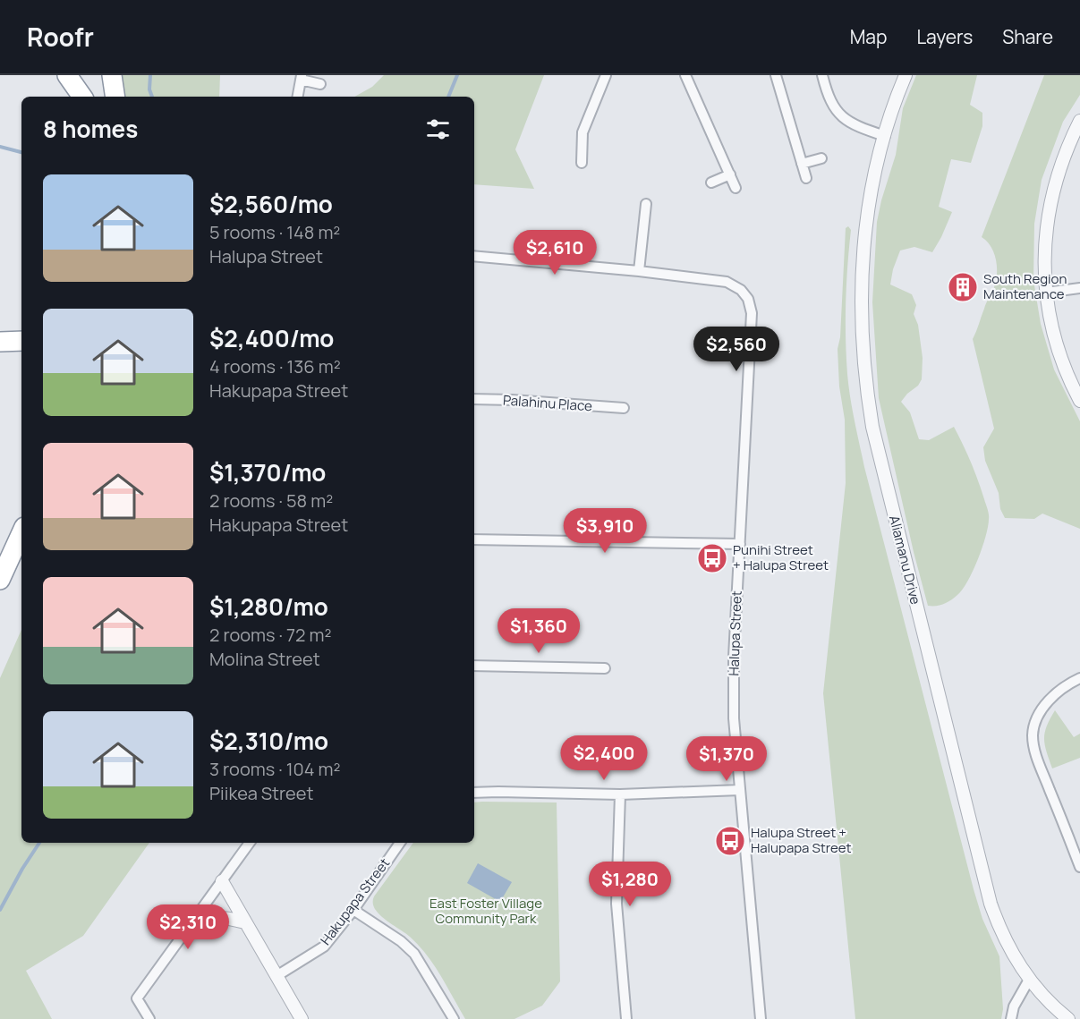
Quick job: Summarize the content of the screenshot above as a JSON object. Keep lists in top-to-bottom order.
{
  "streets": {
    "street": [
      "Palahinu Place",
      "Aliamanu Drive",
      "Halupa Street",
      "Hakupapa Street"
    ]
  },
  "parks": ["East Foster Village Community Park"],
  "places": {
    "building": ["South Region Maintenance"],
    "bus stop": ["Punihi Street + Halupa Street", "Halupa Street + Halupapa Street"]
  },
  "page": {
    "header": "Roofr",
    "nav": ["Map", "Layers", "Share"],
    "heading": "8 homes",
    "list": [
      {
        "name": "$2,560/mo",
        "note": "5 rooms · 148 m² · Halupa Street"
      },
      {
        "name": "$2,400/mo",
        "note": "4 rooms · 136 m² · Hakupapa Street"
      },
      {
        "name": "$1,370/mo",
        "note": "2 rooms · 58 m² · Hakupapa Street"
      },
      {
        "name": "$1,280/mo",
        "note": "2 rooms · 72 m² · Molina Street"
      },
      {
        "name": "$2,310/mo",
        "note": "3 rooms · 104 m² · Piikea Street"
      }
    ],
    "price": [
      "$2,610",
      "$2,560",
      "$3,910",
      "$1,360",
      "$2,400",
      "$1,370",
      "$1,280",
      "$2,310"
    ]
  }
}
